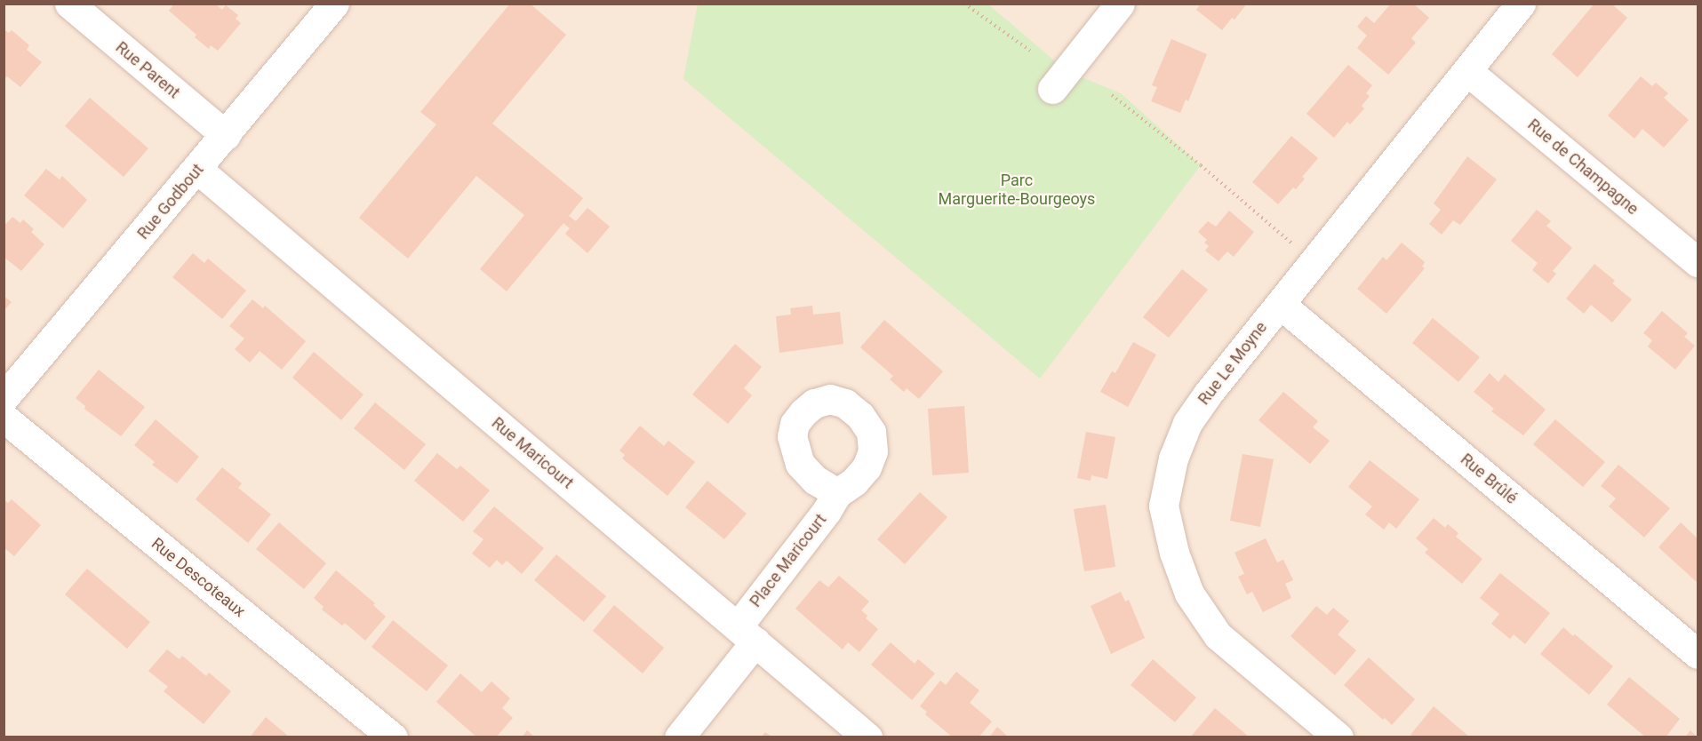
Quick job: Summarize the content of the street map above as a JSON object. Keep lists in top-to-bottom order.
{
  "streets": {
    "street": [
      "Rue Parent",
      "Rue de Champagne",
      "Rue Godbout",
      "Rue Le Moyne",
      "Rue Maricourt",
      "Rue Brûlé",
      "Place Maricourt",
      "Rue Descoteaux"
    ]
  },
  "crossings": [
    ["Rue Parent", "Rue Godbout"],
    ["Rue de Champagne", "Rue Le Moyne"],
    ["Rue Godbout", "Rue Maricourt"],
    ["Rue Le Moyne", "Rue Brûlé"],
    ["Rue Maricourt", "Place Maricourt"]
  ],
  "parks": ["Parc Marguerite-Bourgeoys"]
}
